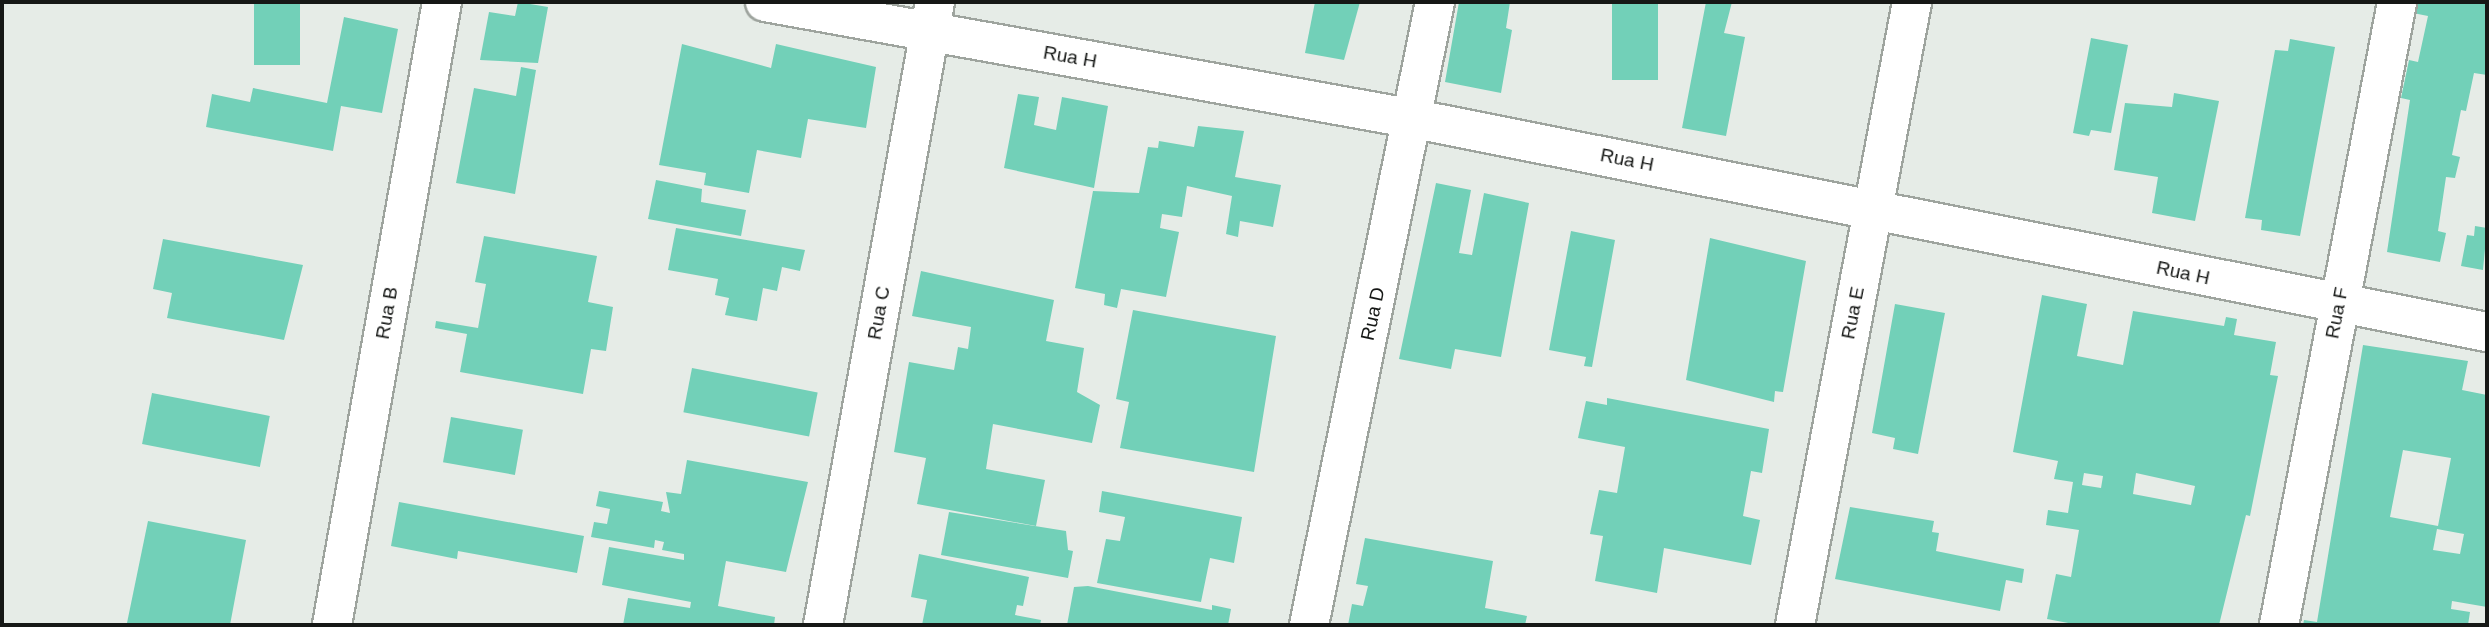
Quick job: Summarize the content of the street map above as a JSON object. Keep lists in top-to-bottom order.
{
  "streets": {
    "street": [
      "Rua H",
      "Rua B",
      "Rua C",
      "Rua E",
      "Rua F",
      "Rua D"
    ]
  },
  "crossings": [
    ["Rua H", "Rua C"],
    ["Rua H", "Rua E"],
    ["Rua H", "Rua F"],
    ["Rua H", "Rua D"]
  ]
}
